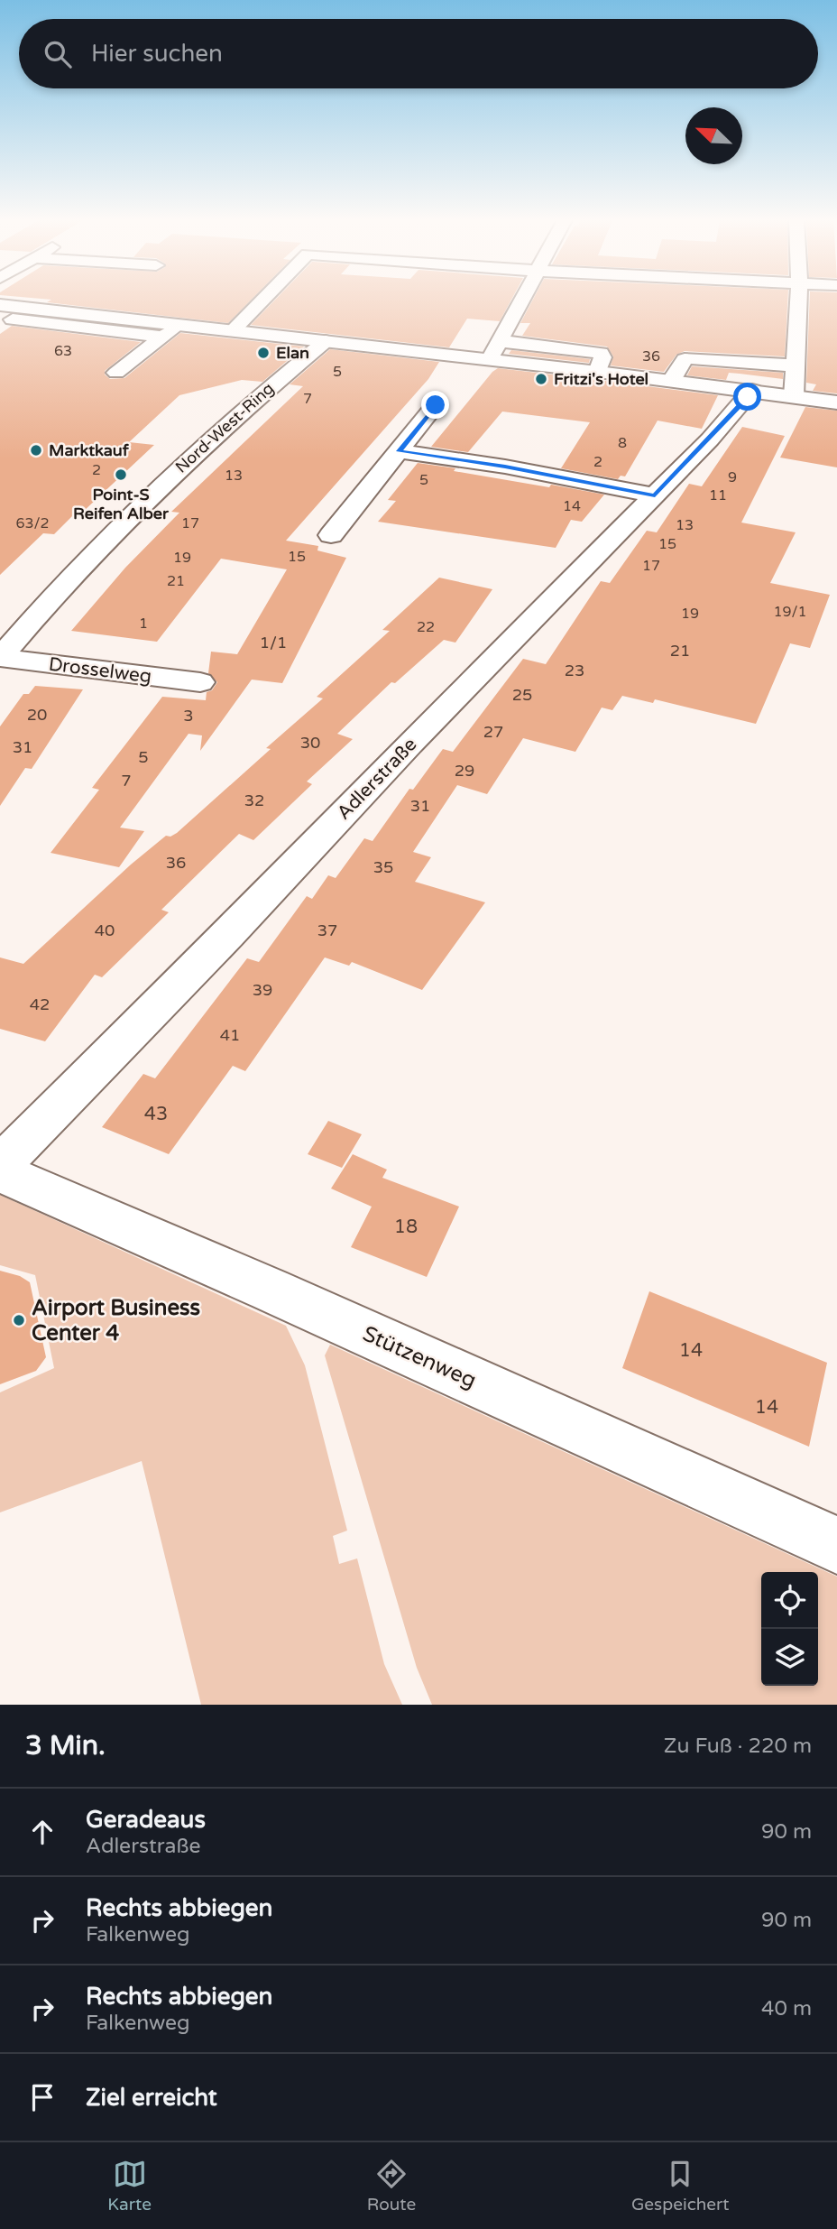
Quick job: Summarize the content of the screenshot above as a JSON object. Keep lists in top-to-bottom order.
{
  "streets": {
    "street": [
      "Nord-West-Ring",
      "Drosselweg",
      "Adlerstraße",
      "Stützenweg"
    ]
  },
  "crossings": [
    ["Nord-West-Ring", "Drosselweg"]
  ],
  "places": [
    "Elan",
    "Fritzi's Hotel",
    "Marktkauf",
    "Point-S Reifen Alber",
    "Airport Business Center 4"
  ],
  "house_numbers": [
    "63",
    "36",
    "5",
    "7",
    "8",
    "2",
    "2",
    "13",
    "9",
    "5",
    "11",
    "14",
    "63/2",
    "17",
    "13",
    "15",
    "15",
    "19",
    "17",
    "21",
    "19/1",
    "19",
    "1",
    "22",
    "1/1",
    "21",
    "23",
    "25",
    "20",
    "3",
    "27",
    "30",
    "31",
    "5",
    "29",
    "7",
    "32",
    "31",
    "36",
    "35",
    "40",
    "37",
    "39",
    "42",
    "41",
    "43",
    "18",
    "14",
    "14"
  ],
  "north": "top left",
  "page": {
    "search": "Hier suchen",
    "heading": ["3 Min.", "Zu Fuß · 220 m"],
    "list": [
      ["Geradeaus", "Adlerstraße", "90 m"],
      ["Rechts abbiegen", "Falkenweg", "90 m"],
      ["Rechts abbiegen", "Falkenweg", "40 m"],
      "Ziel erreicht"
    ],
    "nav": ["Karte", "Route", "Gespeichert"]
  }
}
